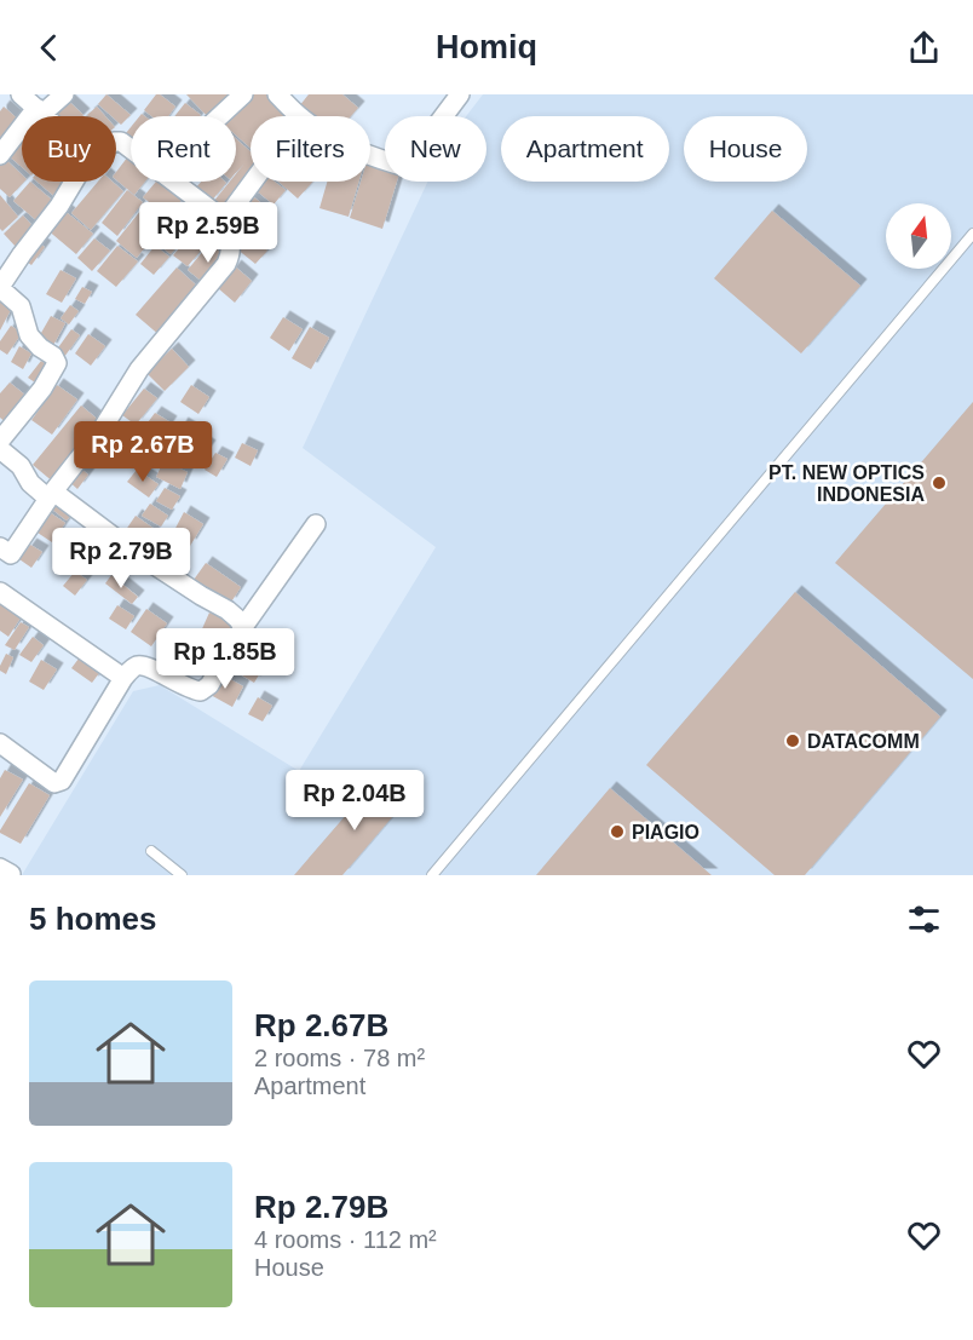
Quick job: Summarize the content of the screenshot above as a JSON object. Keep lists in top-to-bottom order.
{
  "places": ["PT. NEW OPTICS INDONESIA", "DATACOMM", "PIAGIO"],
  "north": "top",
  "page": {
    "header": "Homiq",
    "chip": [
      "Buy",
      "Rent",
      "Filters",
      "New",
      "Apartment",
      "House"
    ],
    "price": [
      "Rp 2.59B",
      "Rp 2.67B",
      "Rp 2.79B",
      "Rp 1.85B",
      "Rp 2.04B"
    ],
    "heading": "5 homes",
    "list": [
      {
        "name": "Rp 2.67B",
        "note": "2 rooms · 78 m² · Apartment"
      },
      {
        "name": "Rp 2.79B",
        "note": "4 rooms · 112 m² · House"
      }
    ]
  }
}
